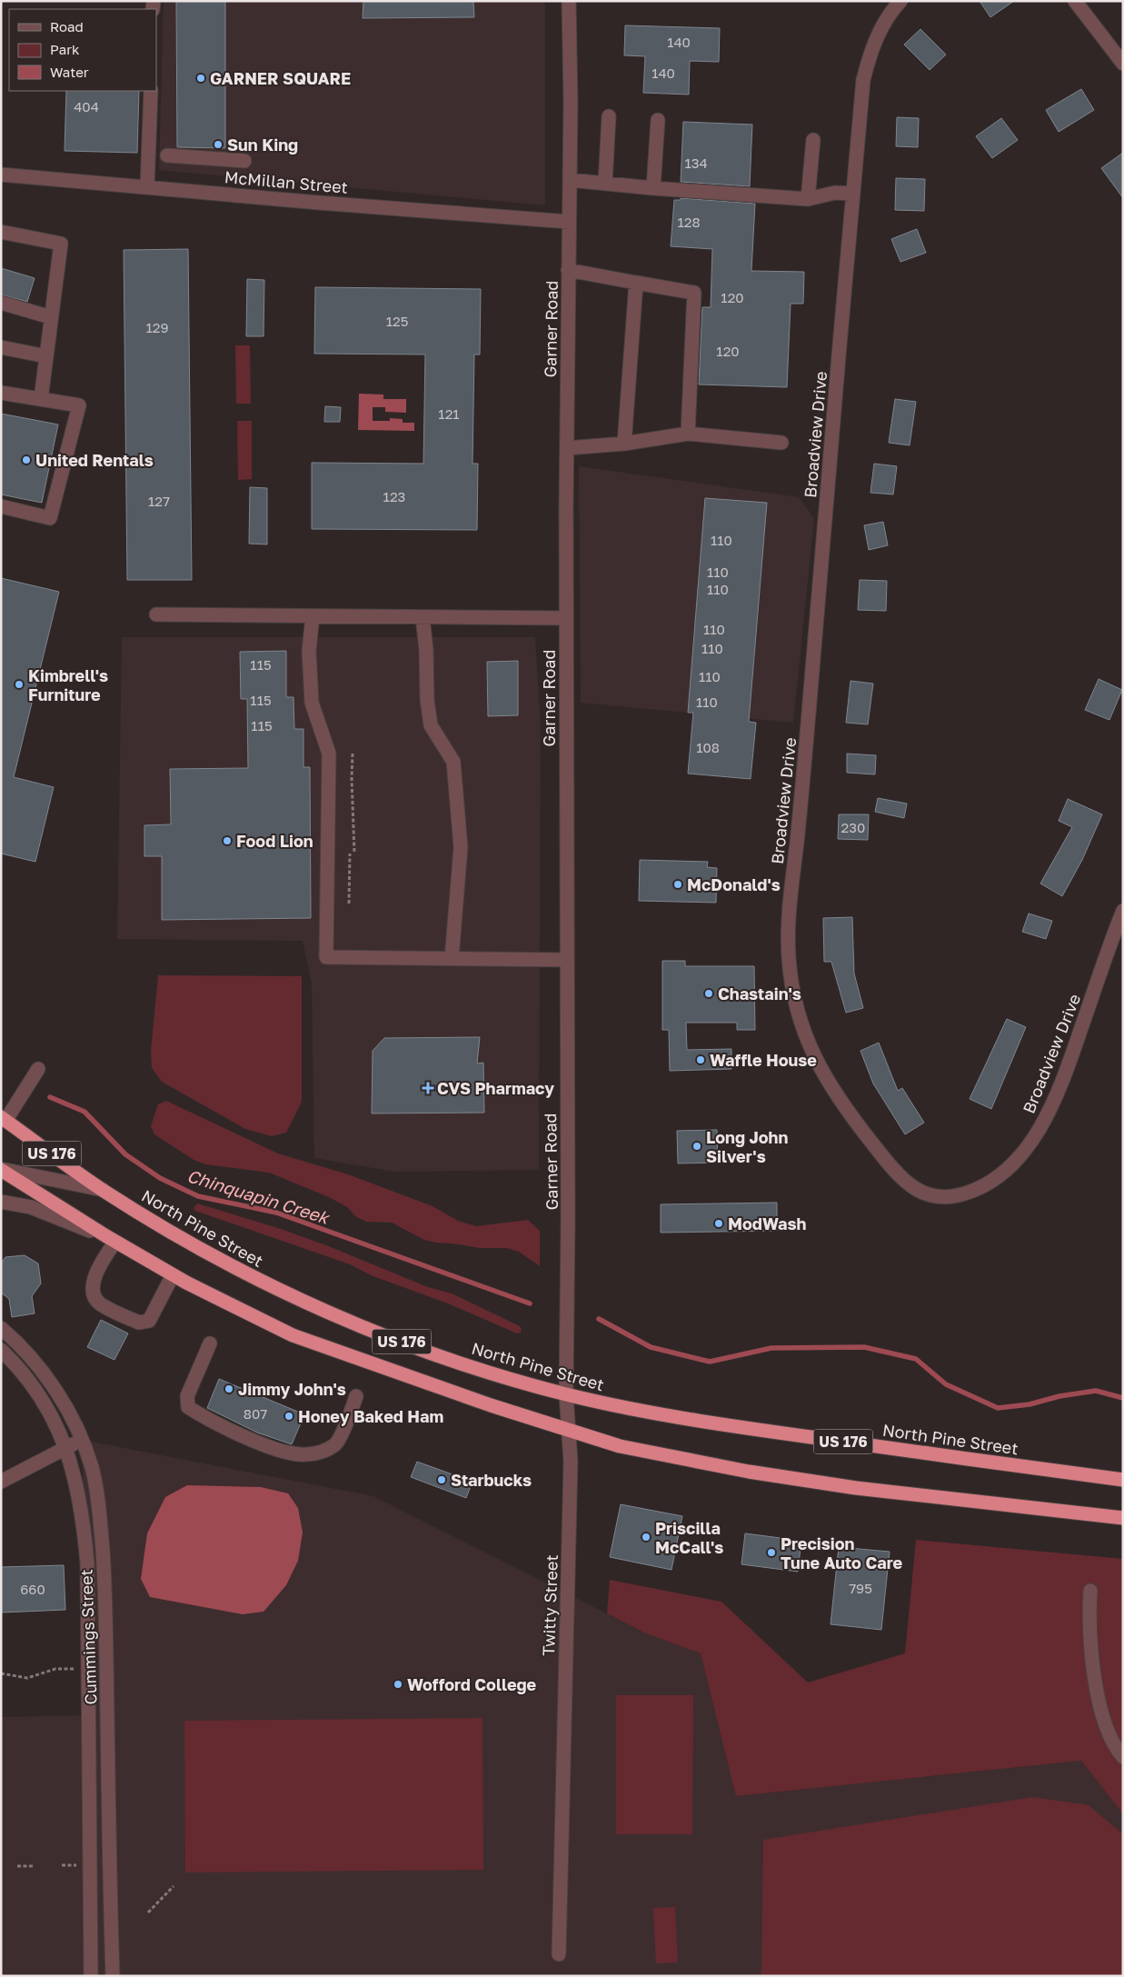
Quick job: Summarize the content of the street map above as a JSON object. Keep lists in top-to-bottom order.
{
  "streets": {
    "highway": ["US 176", "North Pine Street"],
    "street": [
      "McMillan Street",
      "Garner Road",
      "Broadview Drive",
      "Twitty Street",
      "Cummings Street"
    ]
  },
  "crossings": [
    ["McMillan Street", "Garner Road"],
    ["Garner Road", "North Pine Street"],
    ["Garner Road", "Twitty Street"],
    ["US 176", "Twitty Street"],
    ["North Pine Street", "Twitty Street"]
  ],
  "water": ["Chinquapin Creek"],
  "places": {
    "other": [
      "GARNER SQUARE",
      "Sun King",
      "United Rentals",
      "Kimbrell's Furniture",
      "Food Lion",
      "McDonald's",
      "Chastain's",
      "Waffle House",
      "Long John Silver's",
      "ModWash",
      "Jimmy John's",
      "Honey Baked Ham",
      "Starbucks",
      "Priscilla McCall's",
      "Precision Tune Auto Care",
      "Wofford College"
    ],
    "health": ["CVS Pharmacy"]
  },
  "house_numbers": [
    "140",
    "140",
    "404",
    "134",
    "128",
    "120",
    "125",
    "129",
    "120",
    "121",
    "123",
    "127",
    "110",
    "110",
    "110",
    "110",
    "110",
    "115",
    "110",
    "115",
    "110",
    "115",
    "108",
    "230",
    "807",
    "795",
    "660"
  ],
  "legend": ["Road", "Park", "Water"]
}
